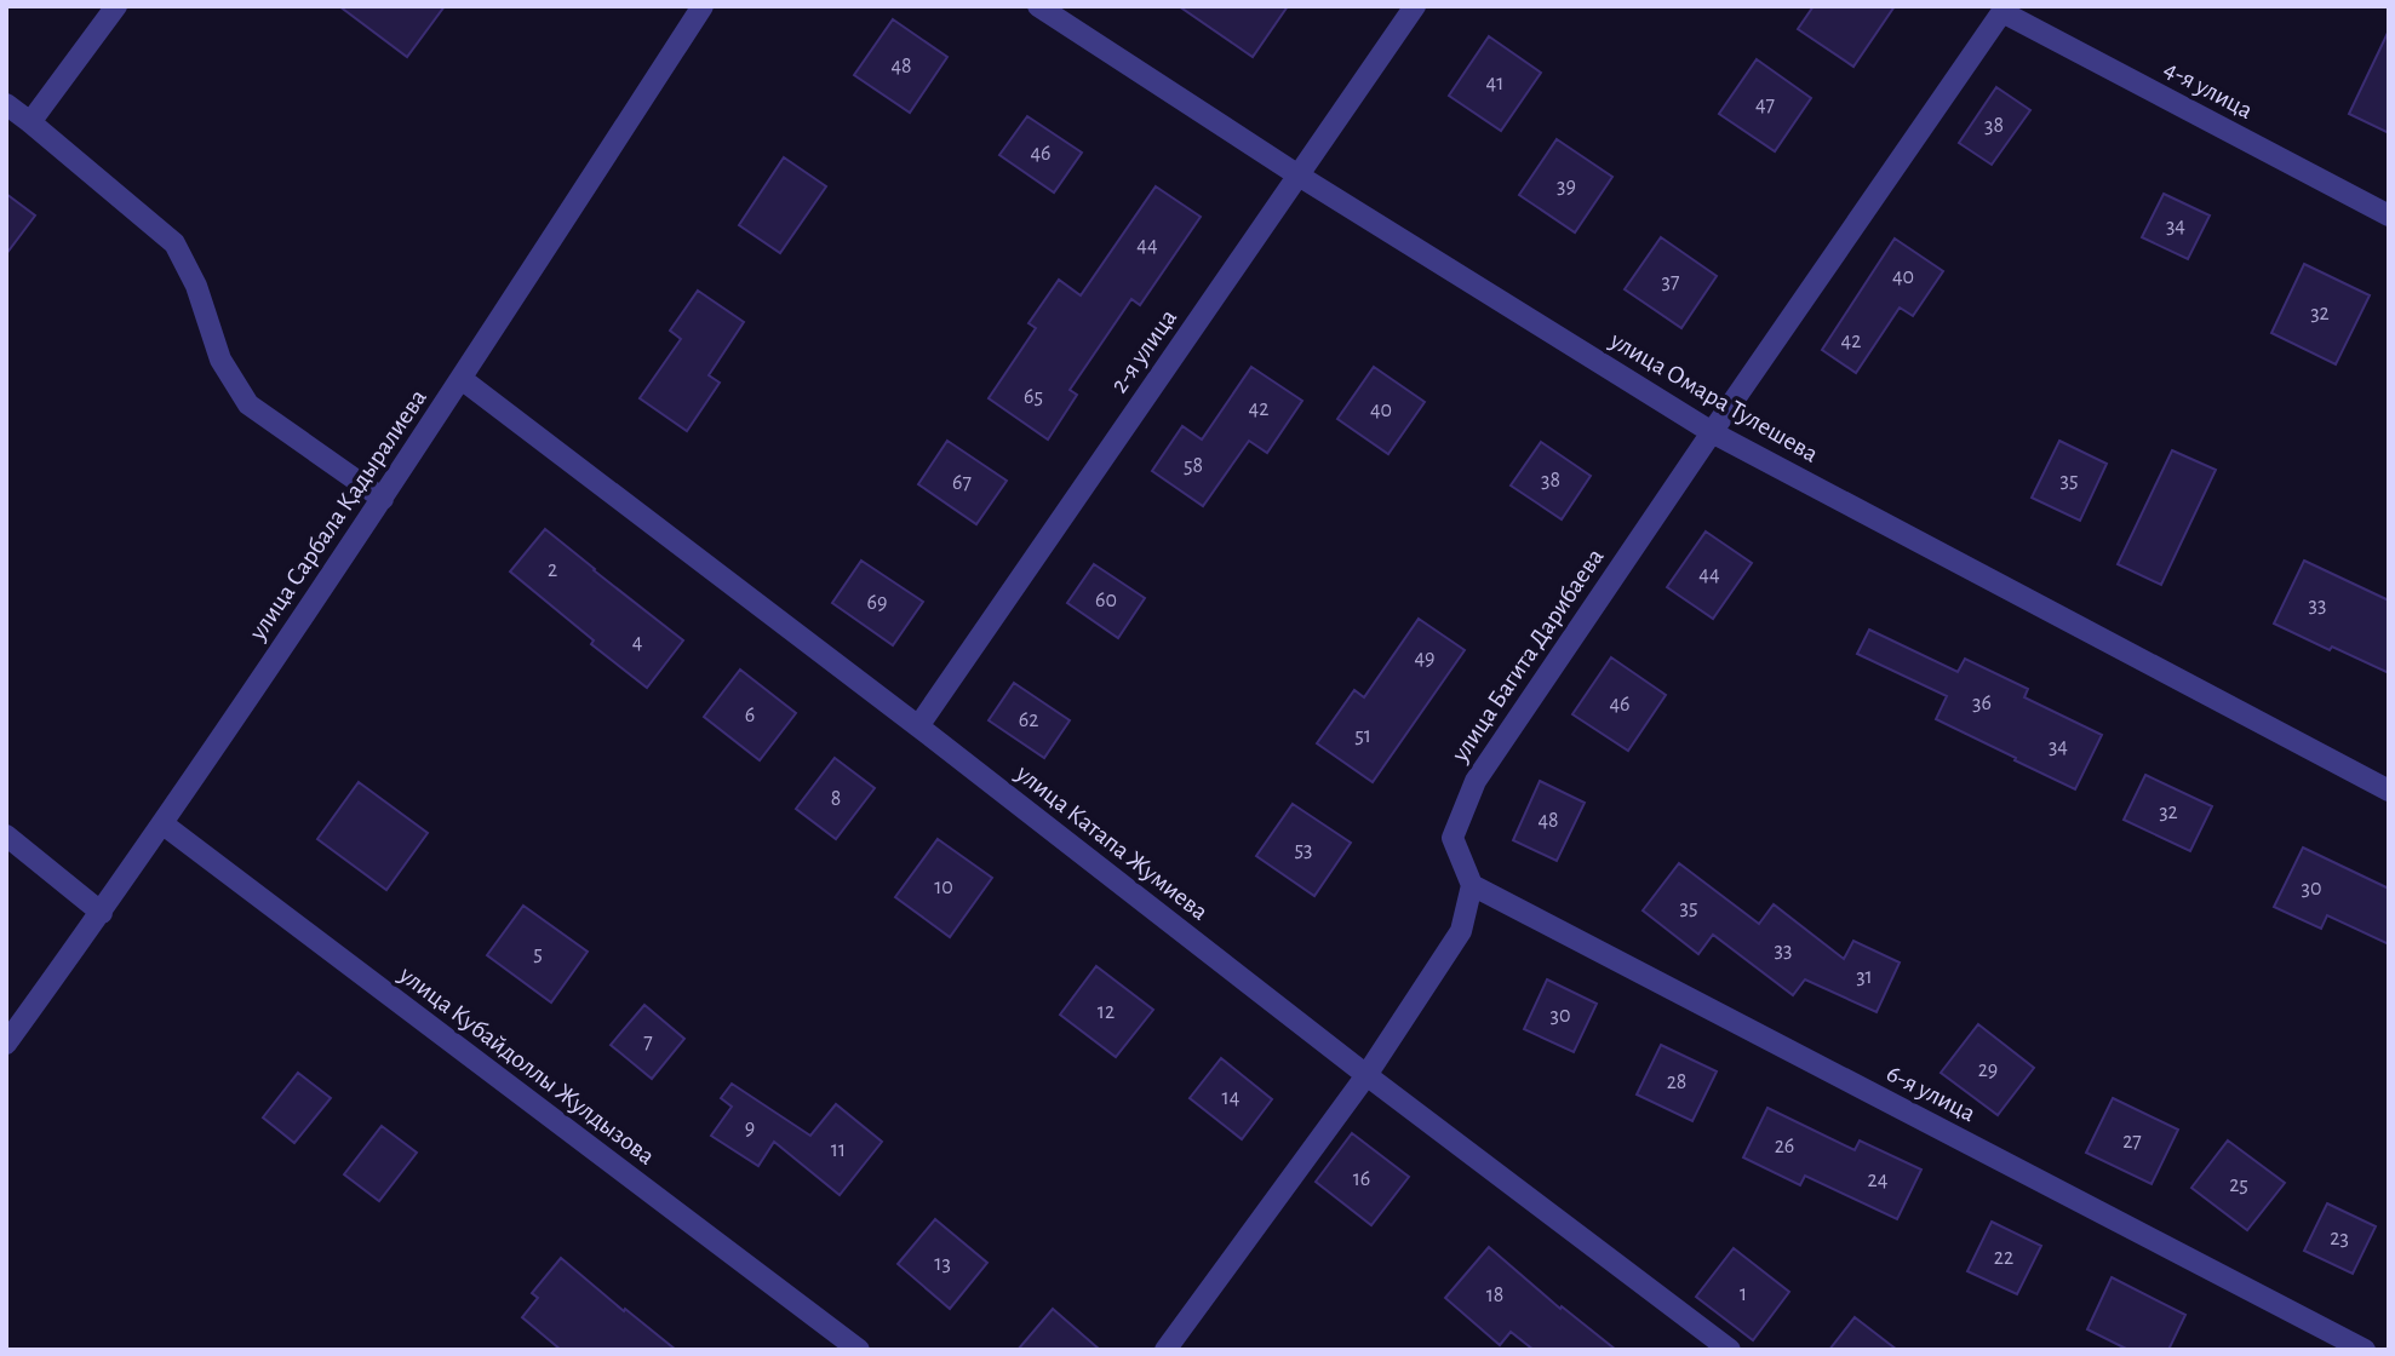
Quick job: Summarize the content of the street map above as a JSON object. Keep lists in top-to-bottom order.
{
  "streets": {
    "street": [
      "4-я улица",
      "2-я улица",
      "улица Омара Тулешева",
      "улица Сарбала Қадыралиева",
      "улица Багита Дарибаева",
      "улица Катапа Жумиева",
      "улица Кубайдоллы Жулдызова",
      "6-я улица"
    ]
  },
  "crossings": [
    ["4-я улица", "улица Багита Дарибаева"],
    ["2-я улица", "улица Омара Тулешева"],
    ["2-я улица", "улица Катапа Жумиева"],
    ["улица Омара Тулешева", "улица Багита Дарибаева"],
    ["улица Сарбала Қадыралиева", "улица Катапа Жумиева"],
    ["улица Сарбала Қадыралиева", "улица Кубайдоллы Жулдызова"],
    ["улица Багита Дарибаева", "6-я улица"]
  ],
  "house_numbers": [
    "48",
    "41",
    "47",
    "38",
    "46",
    "39",
    "34",
    "44",
    "40",
    "37",
    "32",
    "42",
    "65",
    "42",
    "40",
    "58",
    "38",
    "35",
    "67",
    "2",
    "44",
    "60",
    "69",
    "33",
    "4",
    "49",
    "36",
    "46",
    "6",
    "62",
    "51",
    "34",
    "8",
    "32",
    "48",
    "53",
    "10",
    "30",
    "35",
    "33",
    "5",
    "31",
    "12",
    "30",
    "7",
    "29",
    "28",
    "14",
    "9",
    "27",
    "26",
    "11",
    "16",
    "24",
    "25",
    "23",
    "22",
    "13",
    "1",
    "18"
  ]
}
